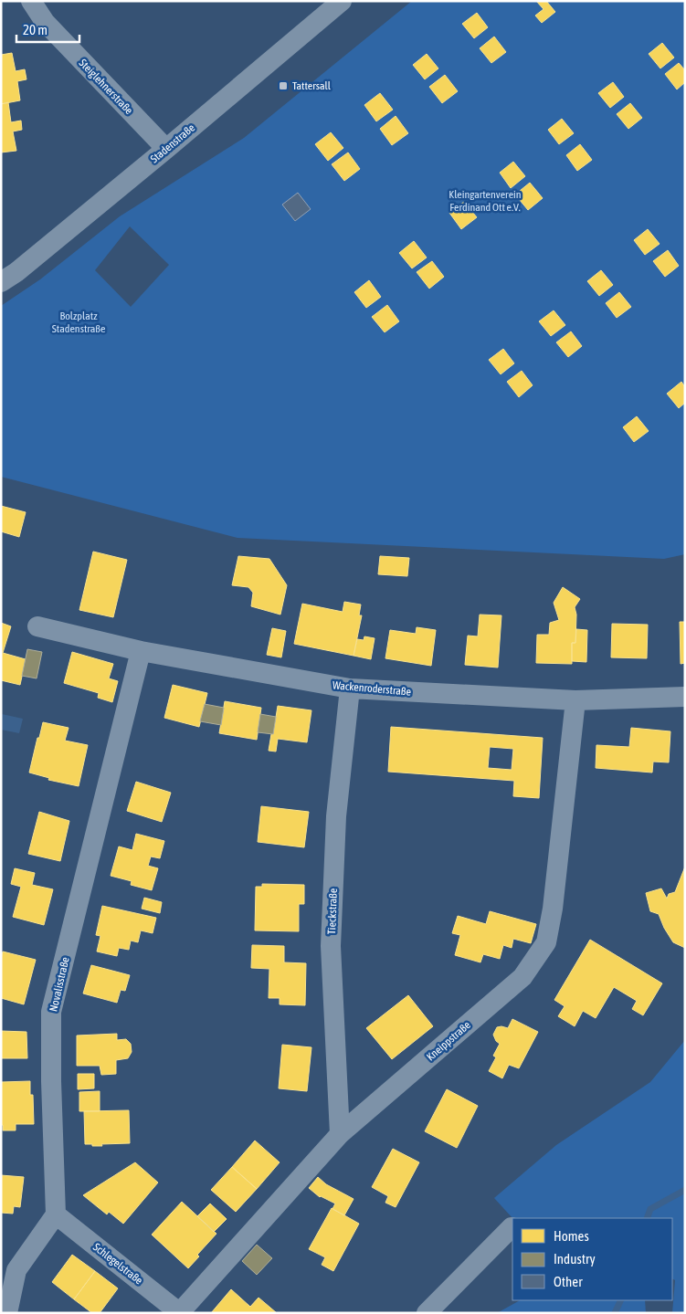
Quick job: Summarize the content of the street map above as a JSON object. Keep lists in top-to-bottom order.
{
  "streets": {
    "street": [
      "Steiglehnerstraße",
      "Stadenstraße",
      "Wackenroderstraße",
      "Tieckstraße",
      "Novalisstraße",
      "Kneippstraße",
      "Schlegelstraße"
    ]
  },
  "crossings": [
    ["Steiglehnerstraße", "Stadenstraße"],
    ["Wackenroderstraße", "Tieckstraße"],
    ["Wackenroderstraße", "Novalisstraße"],
    ["Wackenroderstraße", "Kneippstraße"],
    ["Tieckstraße", "Kneippstraße"],
    ["Novalisstraße", "Schlegelstraße"],
    ["Kneippstraße", "Schlegelstraße"]
  ],
  "parks": ["Kleingartenverein Ferdinand Ott e.V.", "Bolzplatz Stadenstraße"],
  "places": {
    "transit": ["Tattersall"]
  },
  "legend": ["Homes", "Industry", "Other"],
  "scale_bar": "20 m"
}
